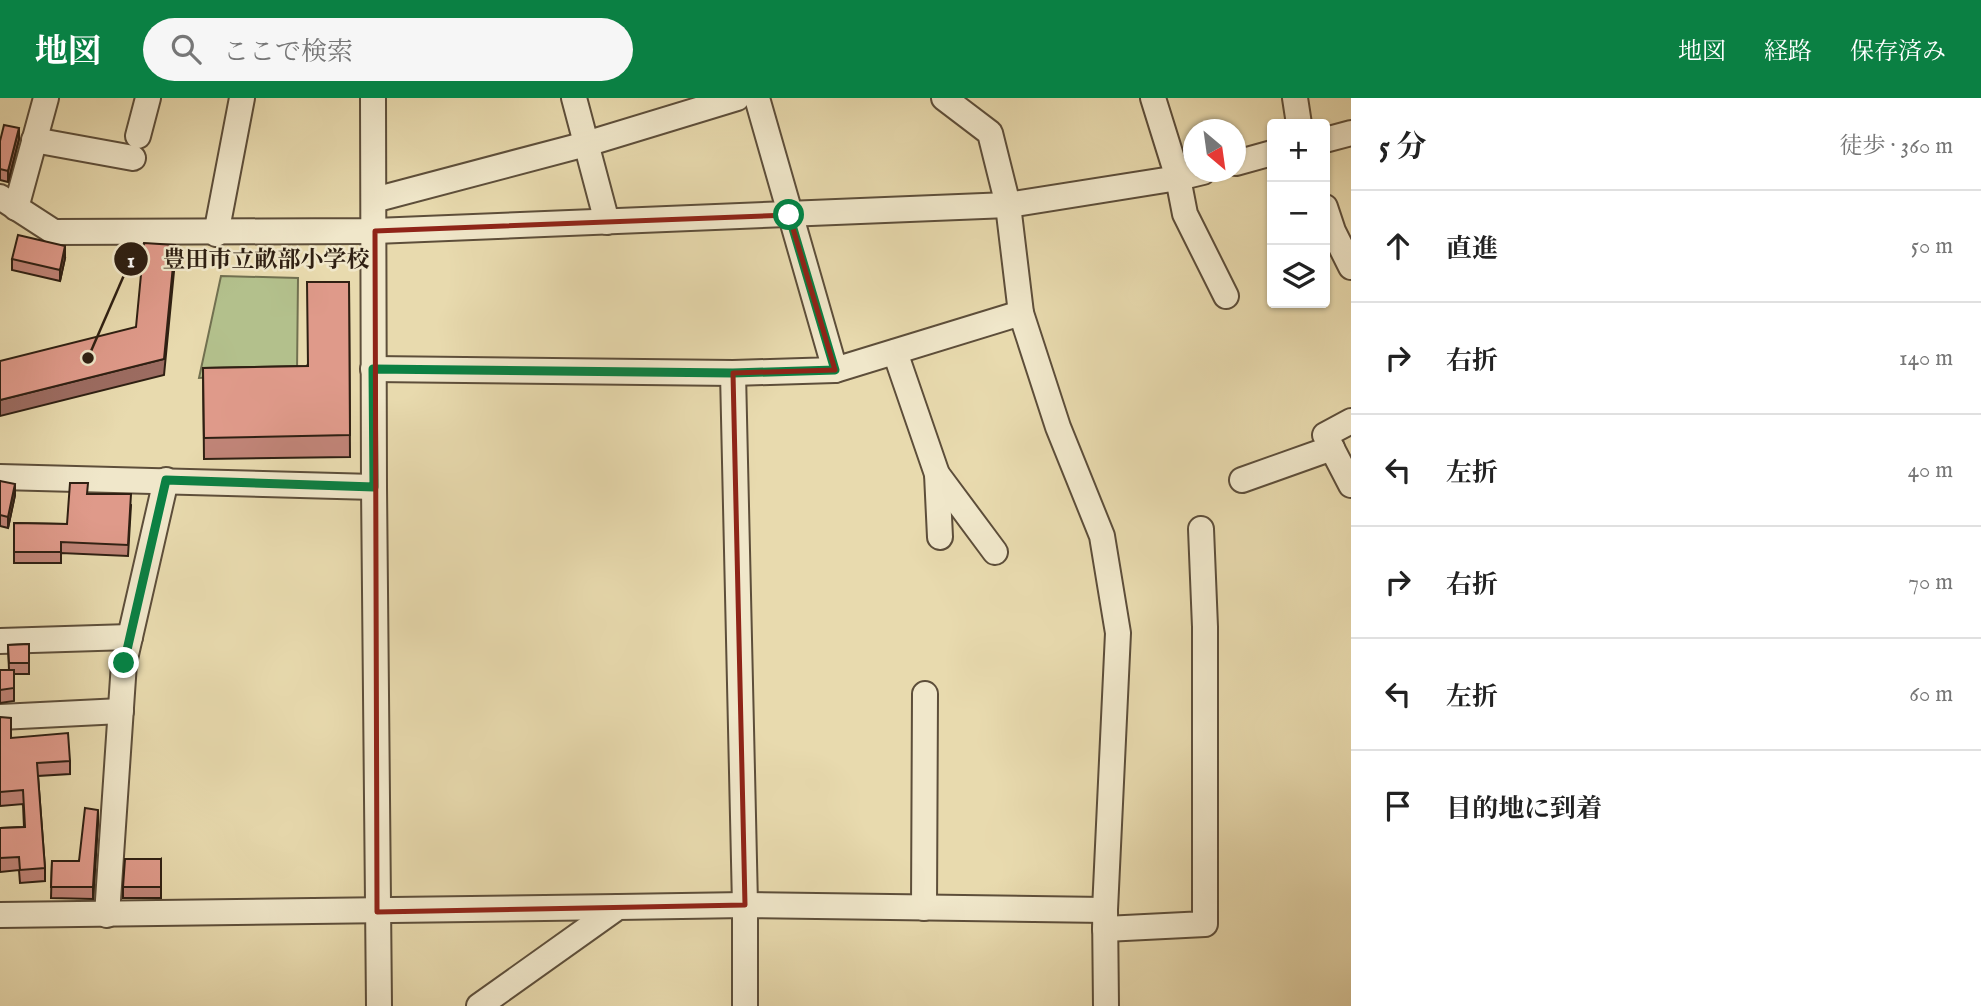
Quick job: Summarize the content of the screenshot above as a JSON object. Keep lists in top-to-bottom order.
{
  "places": ["豊田市立畝部小学校"],
  "north": "bottom right",
  "page": {
    "header": "地図",
    "search": "ここで検索",
    "nav": ["地図", "経路", "保存済み"],
    "heading": ["5 分", "徒歩 · 360 m"],
    "map_buttons": ["+", "−"],
    "list": [
      ["直進", "50 m"],
      ["右折", "140 m"],
      ["左折", "40 m"],
      ["右折", "70 m"],
      ["左折", "60 m"],
      "目的地に到着"
    ]
  }
}
